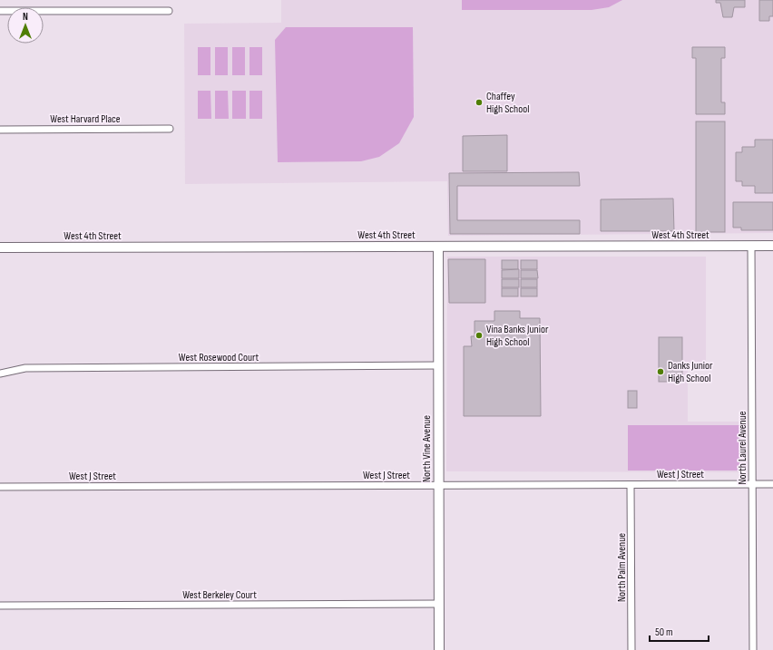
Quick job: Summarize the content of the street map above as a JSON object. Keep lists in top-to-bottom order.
{
  "streets": {
    "main road": ["West 4th Street", "North Vine Avenue"],
    "street": [
      "West Harvard Place",
      "West Rosewood Court",
      "North Laurel Avenue",
      "West J Street",
      "North Palm Avenue",
      "West Berkeley Court"
    ]
  },
  "crossings": [
    ["West 4th Street", "North Laurel Avenue"],
    ["West 4th Street", "North Vine Avenue"],
    ["West Rosewood Court", "North Vine Avenue"],
    ["North Laurel Avenue", "West J Street"],
    ["North Vine Avenue", "West J Street"],
    ["North Vine Avenue", "West Berkeley Court"],
    ["West J Street", "North Palm Avenue"]
  ],
  "places": ["Chaffey High School", "Vina Banks Junior High School", "Danks Junior High School"],
  "scale_bar": "50 m",
  "north": "top"
}
